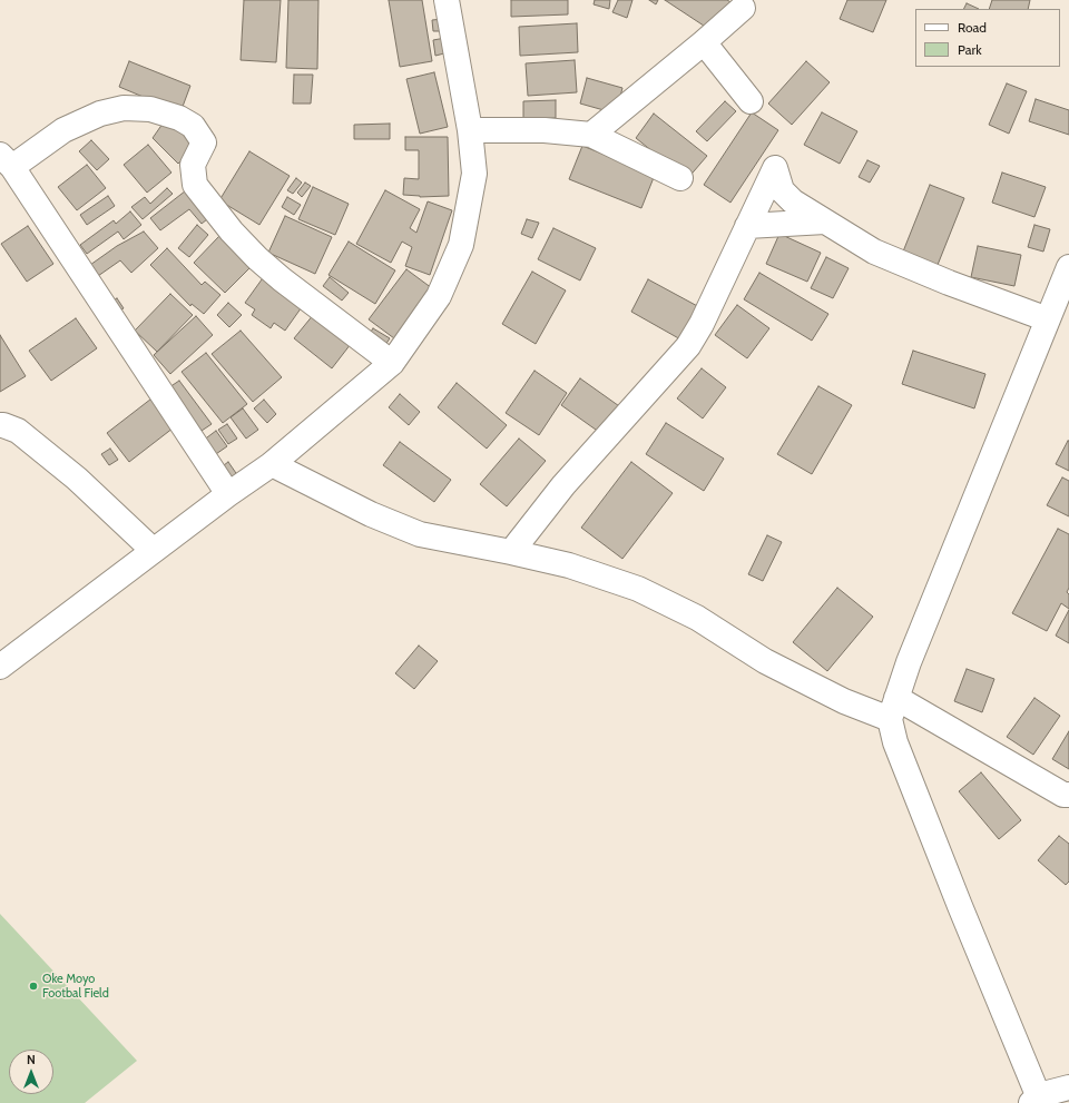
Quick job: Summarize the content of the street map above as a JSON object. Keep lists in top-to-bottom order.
{
  "places": ["Oke Moyo Footbal Field"],
  "legend": ["Road", "Park"],
  "north": "top"
}
